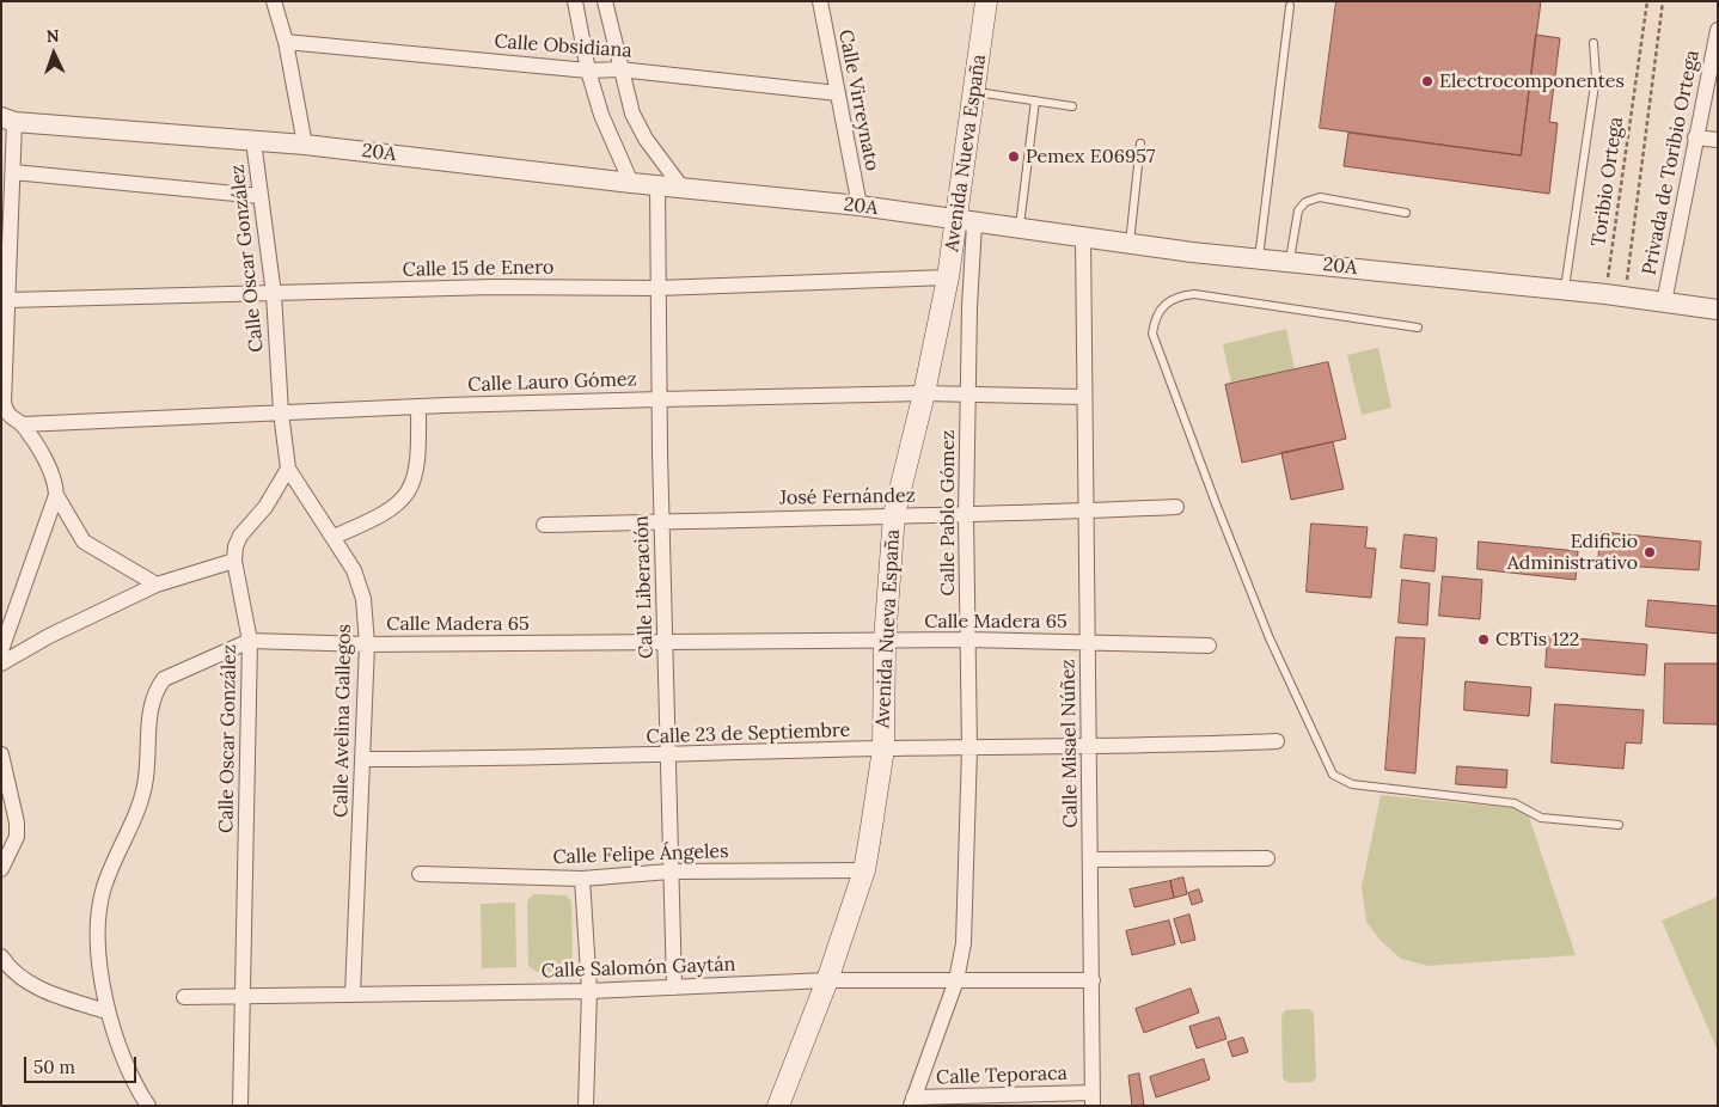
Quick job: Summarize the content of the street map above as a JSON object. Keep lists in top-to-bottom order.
{
  "streets": {
    "main road": ["Avenida Nueva España"],
    "street": [
      "Calle Obsidiana",
      "Calle Virreynato",
      "20A",
      "Privada de Toribio Ortega",
      "Calle Oscar González",
      "Calle 15 de Enero",
      "Calle Lauro Gómez",
      "José Fernández",
      "Calle Pablo Gómez",
      "Calle Liberación",
      "Calle Madera 65",
      "Calle Avelina Gallegos",
      "Calle 23 de Septiembre",
      "Calle Misael Núñez",
      "Calle Felipe Ángeles",
      "Calle Salomón Gaytán",
      "Calle Teporaca"
    ],
    "path": ["Toribio Ortega"]
  },
  "crossings": [
    ["Calle Obsidiana", "Calle Virreynato"],
    ["Calle Virreynato", "20A"],
    ["20A", "Avenida Nueva España"],
    ["20A", "Privada de Toribio Ortega"],
    ["20A", "Toribio Ortega"],
    ["20A", "Calle Oscar González"],
    ["20A", "Calle Pablo Gómez"],
    ["20A", "Calle Liberación"],
    ["20A", "Calle Misael Núñez"],
    ["Avenida Nueva España", "Calle 15 de Enero"],
    ["Avenida Nueva España", "Calle Lauro Gómez"],
    ["Avenida Nueva España", "José Fernández"],
    ["Avenida Nueva España", "Calle Pablo Gómez"],
    ["Avenida Nueva España", "Calle Madera 65"],
    ["Avenida Nueva España", "Calle 23 de Septiembre"],
    ["Avenida Nueva España", "Calle Felipe Ángeles"],
    ["Avenida Nueva España", "Calle Salomón Gaytán"],
    ["Calle Oscar González", "Calle 15 de Enero"],
    ["Calle Oscar González", "Calle Lauro Gómez"],
    ["Calle Oscar González", "Calle Madera 65"],
    ["Calle Oscar González", "Calle Avelina Gallegos"],
    ["Calle Oscar González", "Calle Salomón Gaytán"],
    ["Calle 15 de Enero", "Calle Liberación"],
    ["Calle Lauro Gómez", "Calle Pablo Gómez"],
    ["Calle Lauro Gómez", "Calle Liberación"],
    ["Calle Lauro Gómez", "Calle Misael Núñez"],
    ["José Fernández", "Calle Pablo Gómez"],
    ["José Fernández", "Calle Liberación"],
    ["José Fernández", "Calle Misael Núñez"],
    ["Calle Pablo Gómez", "Calle Madera 65"],
    ["Calle Pablo Gómez", "Calle 23 de Septiembre"],
    ["Calle Pablo Gómez", "Calle Salomón Gaytán"],
    ["Calle Pablo Gómez", "Calle Teporaca"],
    ["Calle Liberación", "Calle Madera 65"],
    ["Calle Liberación", "Calle 23 de Septiembre"],
    ["Calle Liberación", "Calle Felipe Ángeles"],
    ["Calle Liberación", "Calle Salomón Gaytán"],
    ["Calle Madera 65", "Calle Avelina Gallegos"],
    ["Calle Madera 65", "Calle Misael Núñez"],
    ["Calle Avelina Gallegos", "Calle 23 de Septiembre"],
    ["Calle Avelina Gallegos", "Calle Salomón Gaytán"],
    ["Calle 23 de Septiembre", "Calle Misael Núñez"],
    ["Calle Misael Núñez", "Calle Salomón Gaytán"],
    ["Calle Misael Núñez", "Calle Teporaca"],
    ["Calle Salomón Gaytán", "Calle Teporaca"]
  ],
  "places": [
    "Electrocomponentes",
    "Pemex E06957",
    "Edificio Administrativo",
    "CBTis 122"
  ],
  "scale_bar": "50 m",
  "north": "top"
}
